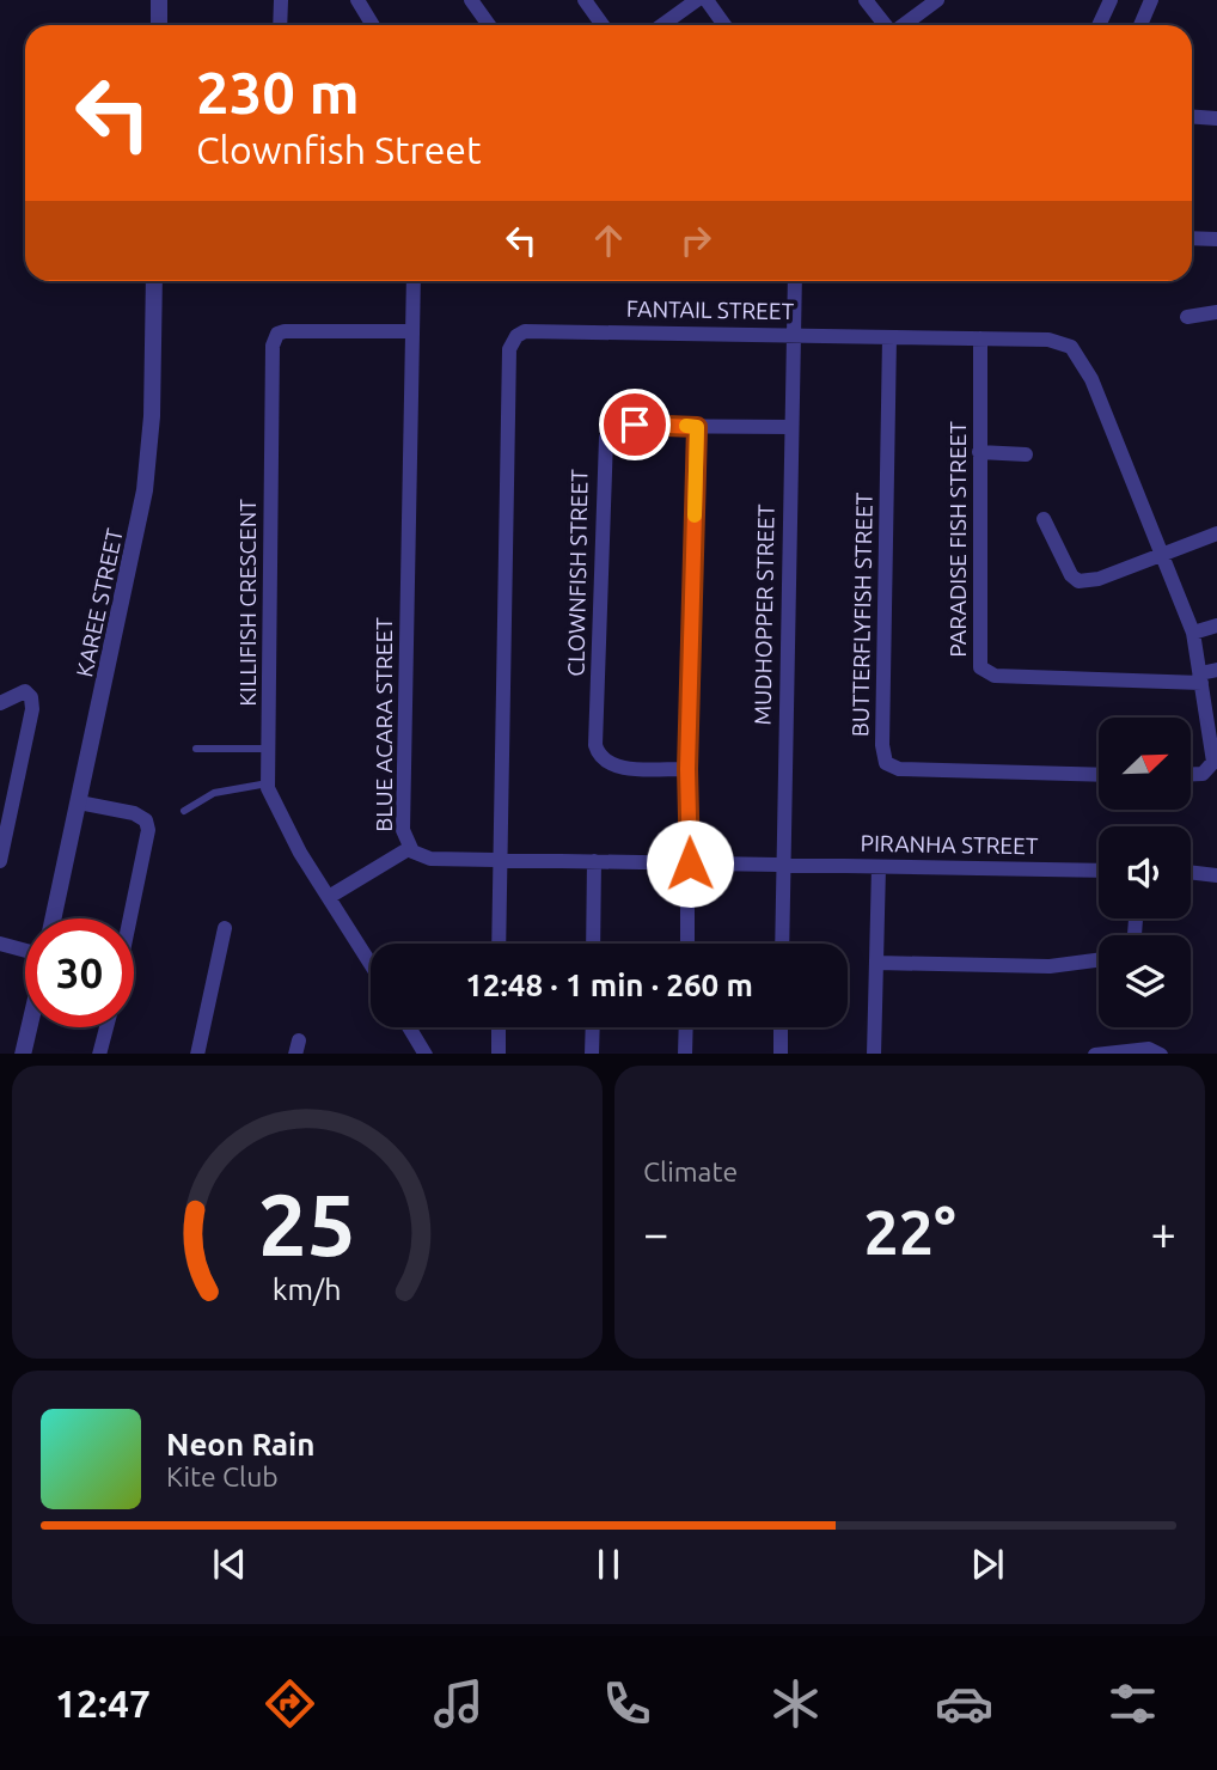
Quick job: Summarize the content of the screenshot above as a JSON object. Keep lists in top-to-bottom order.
{
  "streets": {
    "street": [
      "FANTAIL STREET",
      "PARADISE FISH STREET",
      "CLOWNFISH STREET",
      "KAREE STREET",
      "KILLIFISH CRESCENT",
      "MUDHOPPER STREET",
      "BUTTERFLYFISH STREET",
      "BLUE ACARA STREET",
      "PIRANHA STREET"
    ]
  },
  "crossings": [
    ["FANTAIL STREET", "PARADISE FISH STREET"],
    ["FANTAIL STREET", "MUDHOPPER STREET"],
    ["FANTAIL STREET", "BUTTERFLYFISH STREET"],
    ["FANTAIL STREET", "BLUE ACARA STREET"],
    ["CLOWNFISH STREET", "MUDHOPPER STREET"],
    ["KILLIFISH CRESCENT", "BLUE ACARA STREET"],
    ["MUDHOPPER STREET", "BLUE ACARA STREET"],
    ["MUDHOPPER STREET", "PIRANHA STREET"],
    ["BLUE ACARA STREET", "PIRANHA STREET"]
  ],
  "north": "top right",
  "page": {
    "turn": ["230 m", "Clownfish Street"],
    "limit": "30",
    "trip": "12:48 · 1 min · 260 m",
    "tile": "Climate",
    "heat": ["−", "22°", "+"],
    "song": ["Neon Rain", "Kite Club"],
    "tabs": "12:47",
    "gauge": ["25", "km/h"]
  }
}
